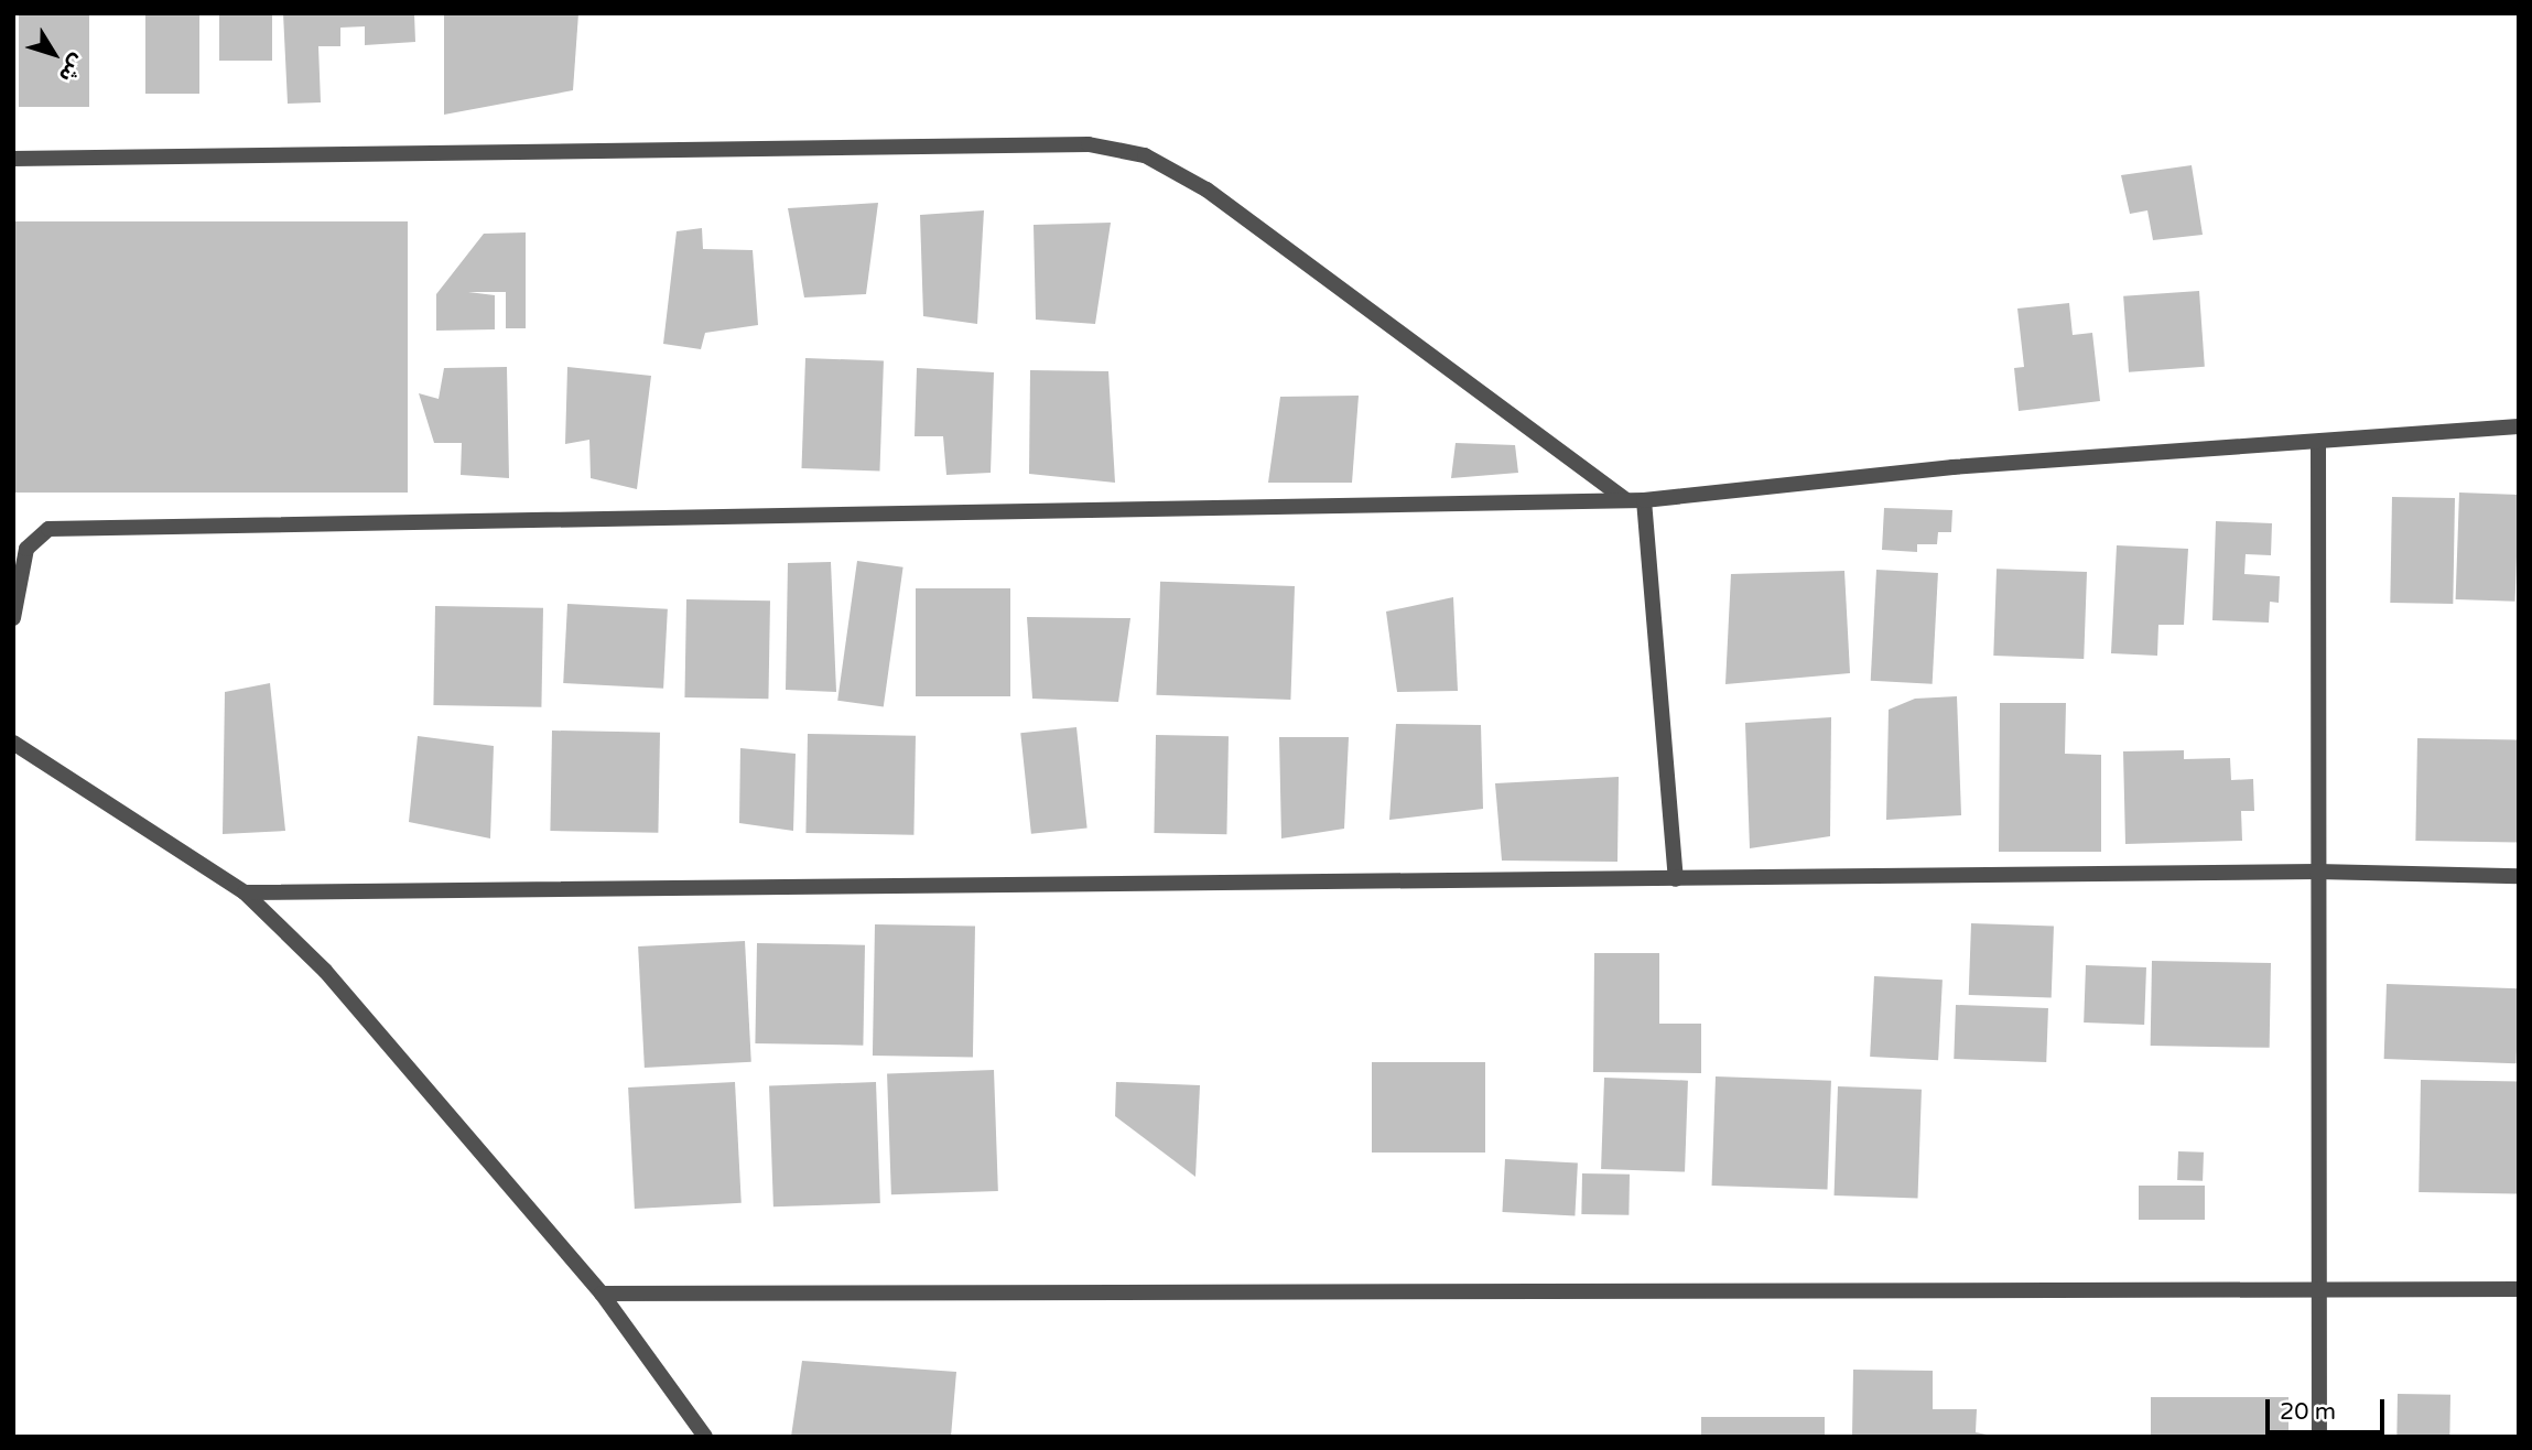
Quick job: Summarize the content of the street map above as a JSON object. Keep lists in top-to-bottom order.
{
  "scale_bar": "20 m",
  "north": "bottom right"
}
